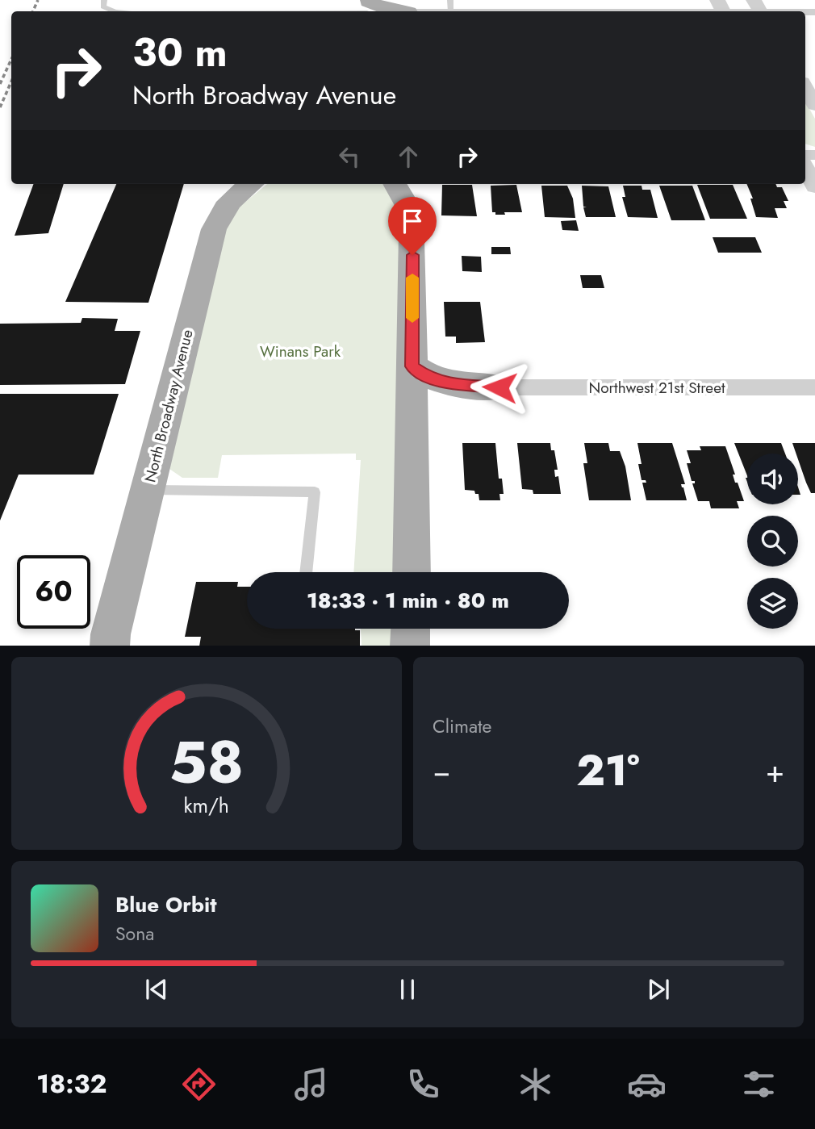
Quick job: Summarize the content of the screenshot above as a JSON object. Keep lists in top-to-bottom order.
{
  "streets": {
    "main road": ["North Broadway Avenue"],
    "street": ["Northwest 21st Street"]
  },
  "parks": ["Winans Park"],
  "page": {
    "turn": ["30 m", "North Broadway Avenue"],
    "limit": "60",
    "trip": "18:33 · 1 min · 80 m",
    "tile": "Climate",
    "heat": ["−", "21°", "+"],
    "song": ["Blue Orbit", "Sona"],
    "tabs": "18:32",
    "gauge": ["58", "km/h"]
  }
}
